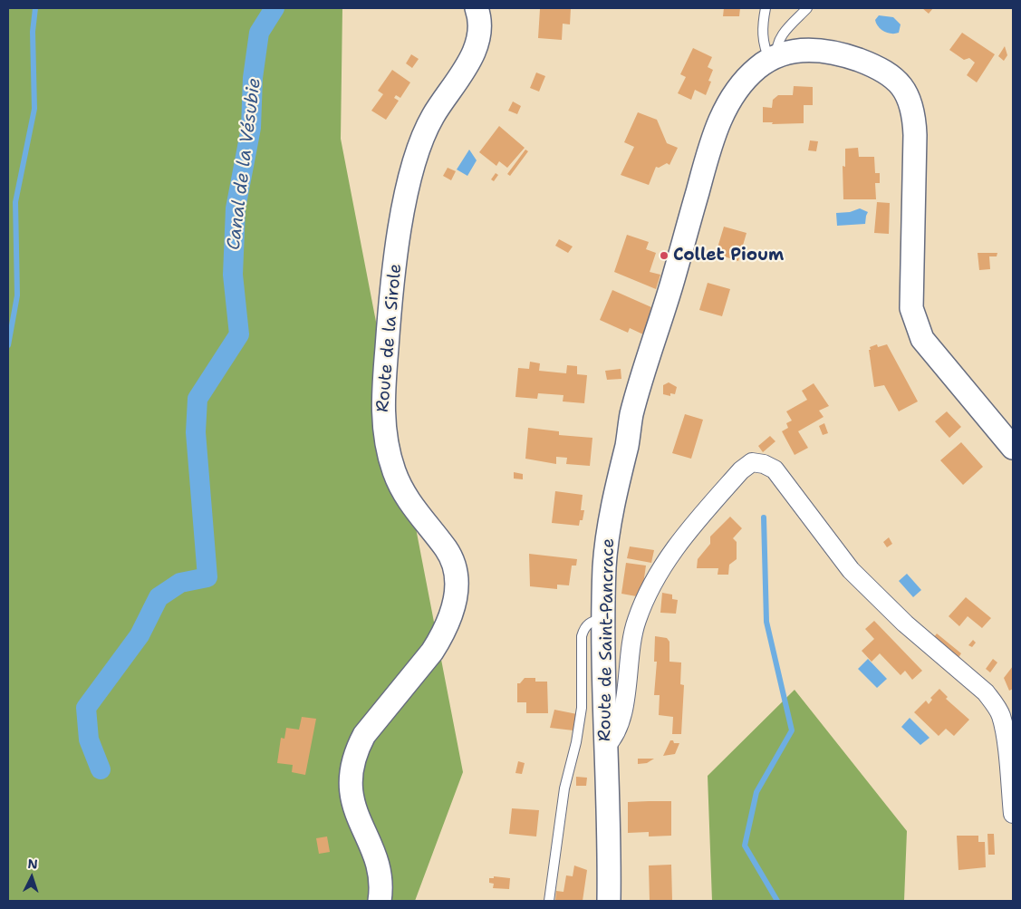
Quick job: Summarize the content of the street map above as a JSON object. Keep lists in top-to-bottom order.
{
  "streets": {
    "street": ["Route de la Sirole", "Route de Saint-Pancrace"]
  },
  "water": ["Canal de la Vésubie"],
  "places": ["Collet Pioum"],
  "north": "top"
}
